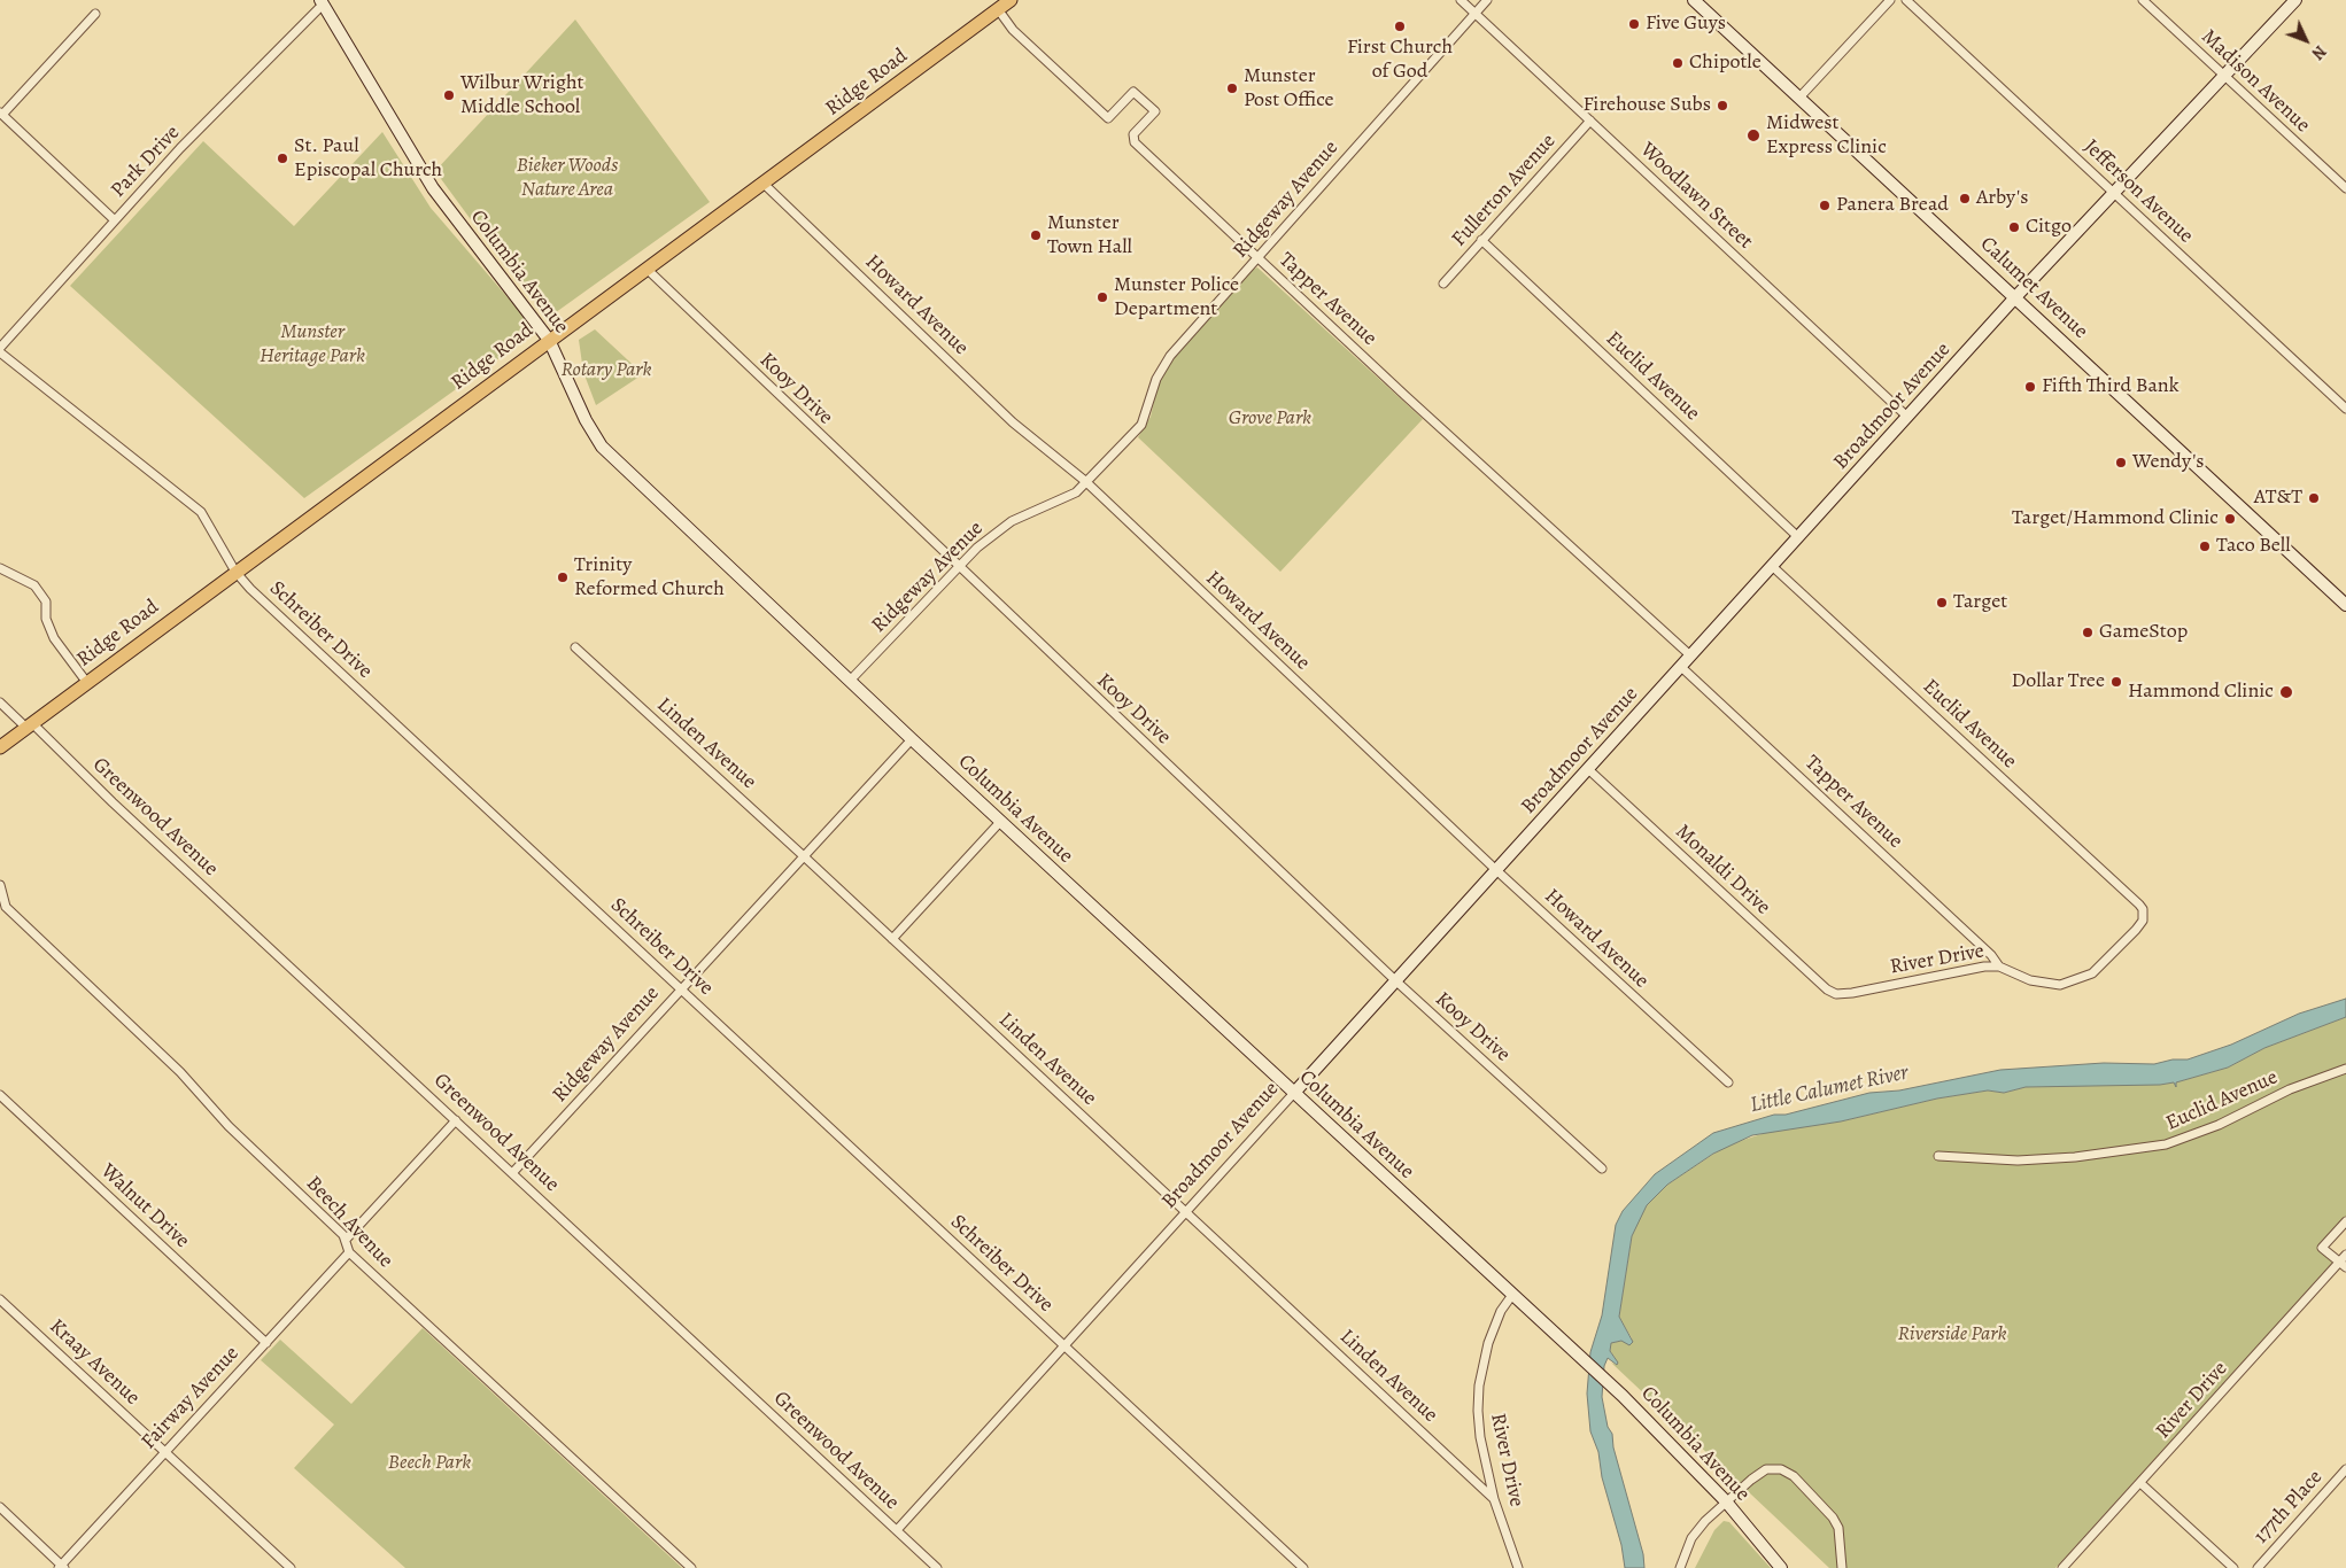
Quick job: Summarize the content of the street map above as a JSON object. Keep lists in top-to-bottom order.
{
  "streets": {
    "main road": ["Ridge Road"],
    "street": [
      "Madison Avenue",
      "Park Drive",
      "Fullerton Avenue",
      "Jefferson Avenue",
      "Woodlawn Street",
      "Ridgeway Avenue",
      "Columbia Avenue",
      "Calumet Avenue",
      "Tapper Avenue",
      "Howard Avenue",
      "Euclid Avenue",
      "Kooy Drive",
      "Broadmoor Avenue",
      "Schreiber Drive",
      "Linden Avenue",
      "Greenwood Avenue",
      "Monaldi Drive",
      "River Drive",
      "Walnut Drive",
      "Beech Avenue",
      "Kraay Avenue",
      "Fairway Avenue",
      "177th Place"
    ]
  },
  "crossings": [
    ["Madison Avenue", "Broadmoor Avenue"],
    ["Ridge Road", "Columbia Avenue"],
    ["Ridge Road", "Tapper Avenue"],
    ["Ridge Road", "Howard Avenue"],
    ["Ridge Road", "Kooy Drive"],
    ["Ridge Road", "Schreiber Drive"],
    ["Ridge Road", "Greenwood Avenue"],
    ["Park Drive", "Columbia Avenue"],
    ["Fullerton Avenue", "Woodlawn Street"],
    ["Fullerton Avenue", "Euclid Avenue"],
    ["Jefferson Avenue", "Broadmoor Avenue"],
    ["Woodlawn Street", "Ridgeway Avenue"],
    ["Woodlawn Street", "Broadmoor Avenue"],
    ["Ridgeway Avenue", "Columbia Avenue"],
    ["Ridgeway Avenue", "Tapper Avenue"],
    ["Ridgeway Avenue", "Howard Avenue"],
    ["Ridgeway Avenue", "Kooy Drive"],
    ["Ridgeway Avenue", "Schreiber Drive"],
    ["Ridgeway Avenue", "Linden Avenue"],
    ["Ridgeway Avenue", "Greenwood Avenue"],
    ["Columbia Avenue", "Broadmoor Avenue"],
    ["Columbia Avenue", "River Drive"],
    ["Calumet Avenue", "Broadmoor Avenue"],
    ["Tapper Avenue", "Broadmoor Avenue"],
    ["Tapper Avenue", "River Drive"],
    ["Howard Avenue", "Broadmoor Avenue"],
    ["Euclid Avenue", "Broadmoor Avenue"],
    ["Euclid Avenue", "River Drive"],
    ["Kooy Drive", "Broadmoor Avenue"],
    ["Broadmoor Avenue", "Schreiber Drive"],
    ["Broadmoor Avenue", "Linden Avenue"],
    ["Broadmoor Avenue", "Greenwood Avenue"],
    ["Broadmoor Avenue", "Monaldi Drive"],
    ["Linden Avenue", "River Drive"],
    ["Monaldi Drive", "River Drive"],
    ["Walnut Drive", "Fairway Avenue"],
    ["Beech Avenue", "Fairway Avenue"],
    ["Kraay Avenue", "Fairway Avenue"]
  ],
  "water": ["Little Calumet River"],
  "parks": [
    "Bieker Woods Nature Area",
    "Munster Heritage Park",
    "Rotary Park",
    "Grove Park",
    "Riverside Park",
    "Beech Park"
  ],
  "places": [
    "Five Guys",
    "First Church of God",
    "Chipotle",
    "Munster Post Office",
    "Wilbur Wright Middle School",
    "Firehouse Subs",
    "Midwest Express Clinic",
    "St. Paul Episcopal Church",
    "Arby's",
    "Panera Bread",
    "Citgo",
    "Munster Town Hall",
    "Munster Police Department",
    "Fifth Third Bank",
    "Wendy's",
    "AT&T",
    "Target/Hammond Clinic",
    "Taco Bell",
    "Trinity Reformed Church",
    "Target",
    "GameStop",
    "Dollar Tree",
    "Hammond Clinic"
  ],
  "north": "bottom right"
}
